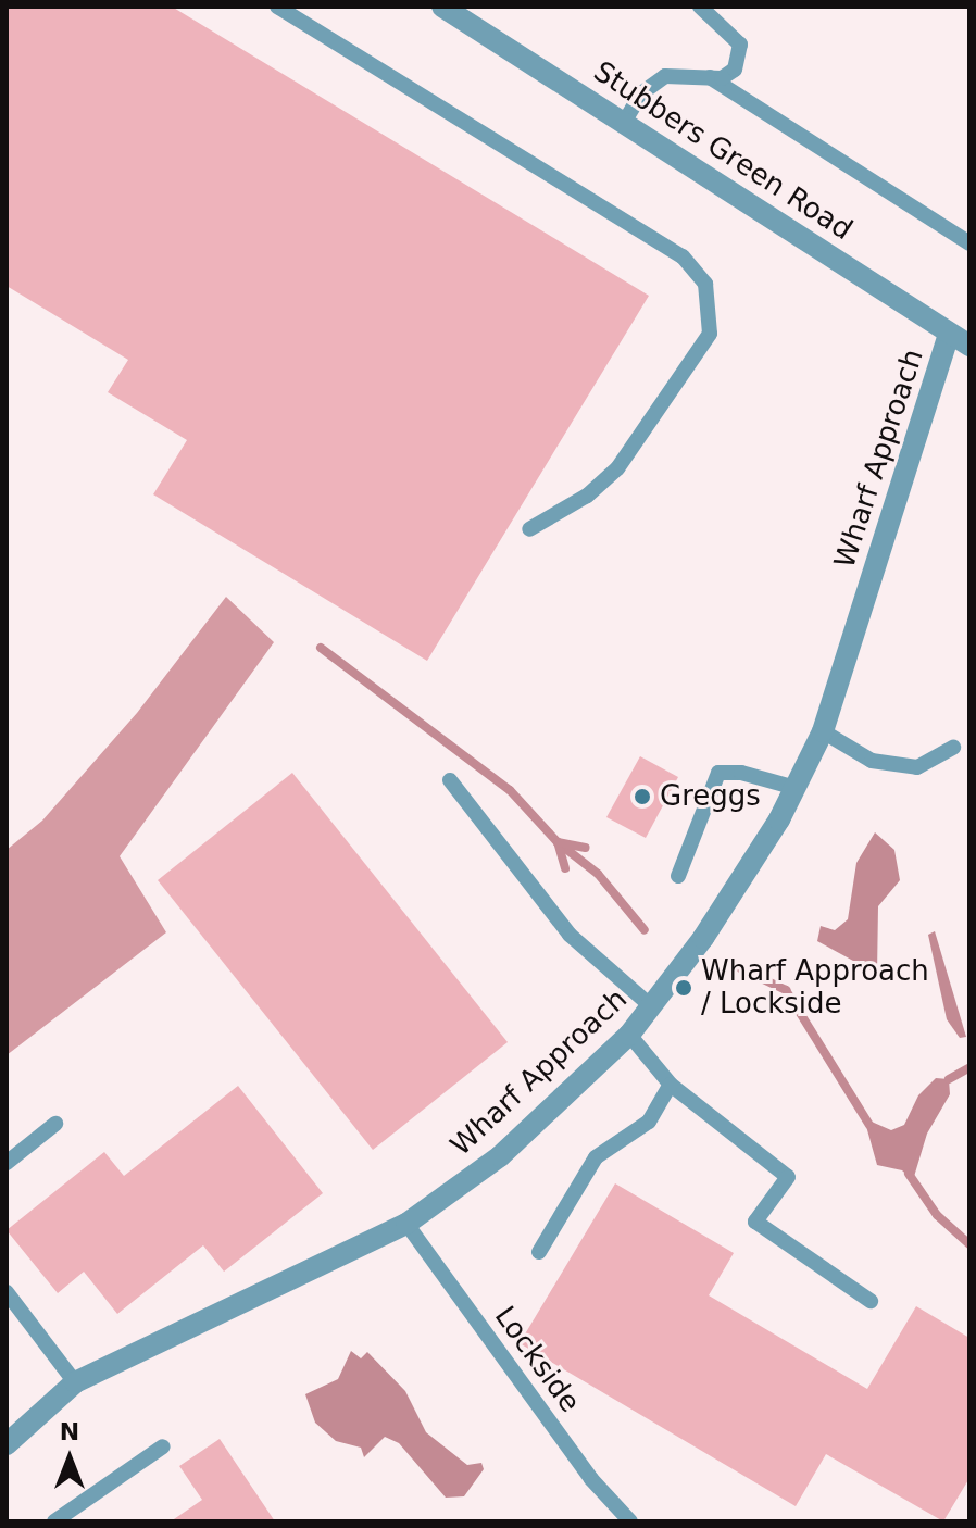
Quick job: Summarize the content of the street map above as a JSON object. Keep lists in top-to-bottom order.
{
  "streets": {
    "street": ["Stubbers Green Road", "Wharf Approach"],
    "lane": ["Lockside"]
  },
  "crossings": [
    ["Stubbers Green Road", "Wharf Approach"],
    ["Wharf Approach", "Lockside"]
  ],
  "places": ["Greggs", "Wharf Approach / Lockside"],
  "north": "top"
}
